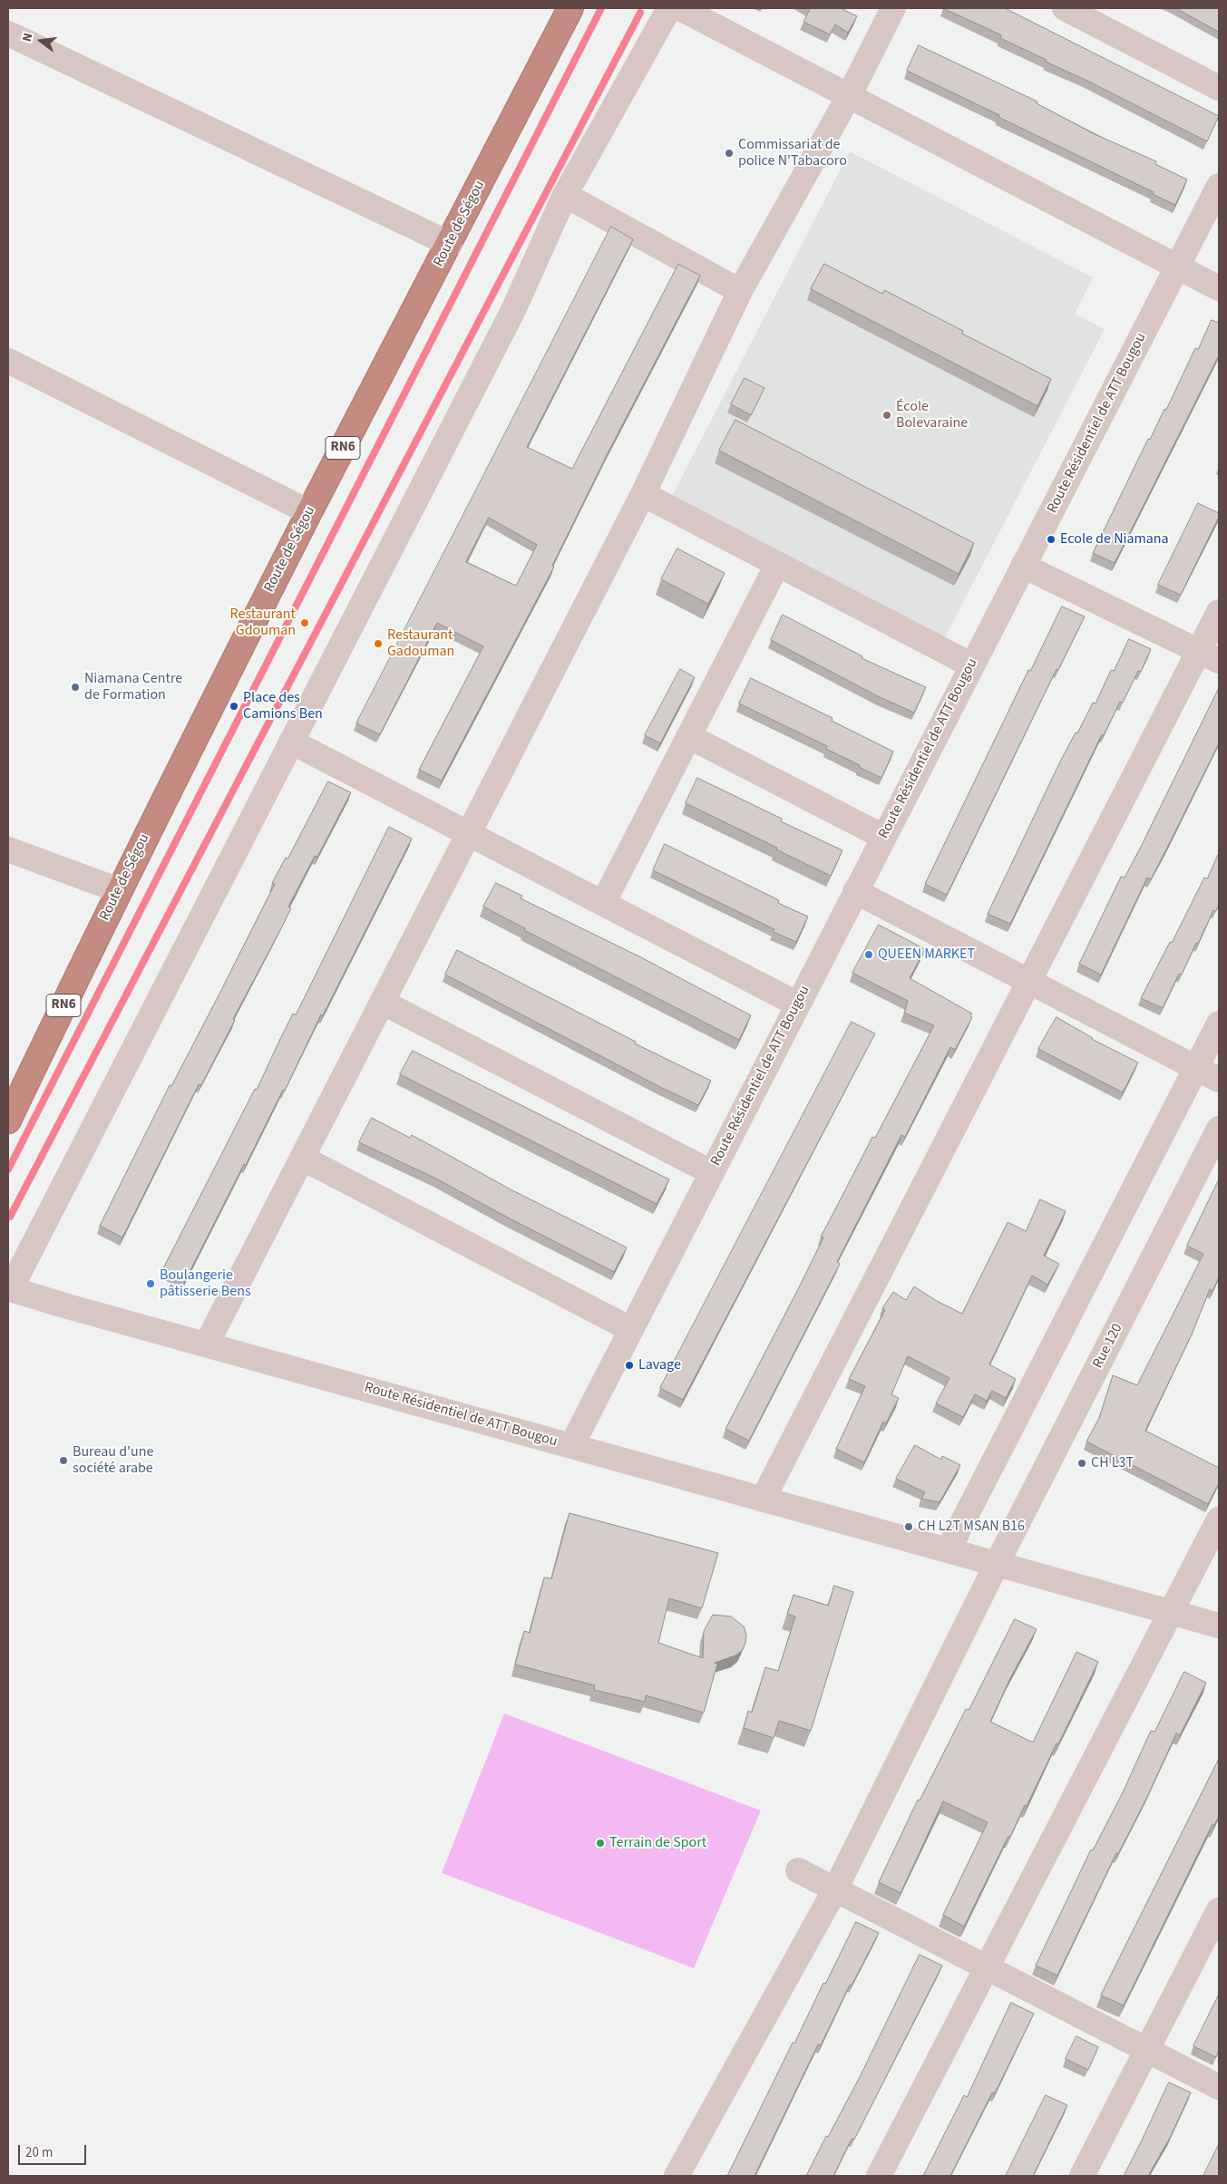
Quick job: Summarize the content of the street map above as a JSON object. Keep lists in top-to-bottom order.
{
  "streets": {
    "highway": ["Route de Ségou", "RN6"],
    "street": ["Route Résidentiel de ATT Bougou", "Rue 120"]
  },
  "places": [
    "Commissariat de police N'Tabacoro",
    "École Bolevaraine",
    "Ecole de Niamana",
    "Restaurant Gdouman",
    "Restaurant Gadouman",
    "Niamana Centre de Formation",
    "Place des Camions Ben",
    "QUEEN MARKET",
    "Boulangerie pâtisserie Bens",
    "Lavage",
    "Bureau d'une société arabe",
    "CH L3T",
    "CH L2T MSAN B16",
    "Terrain de Sport"
  ],
  "scale_bar": "20 m",
  "north": "left"
}
